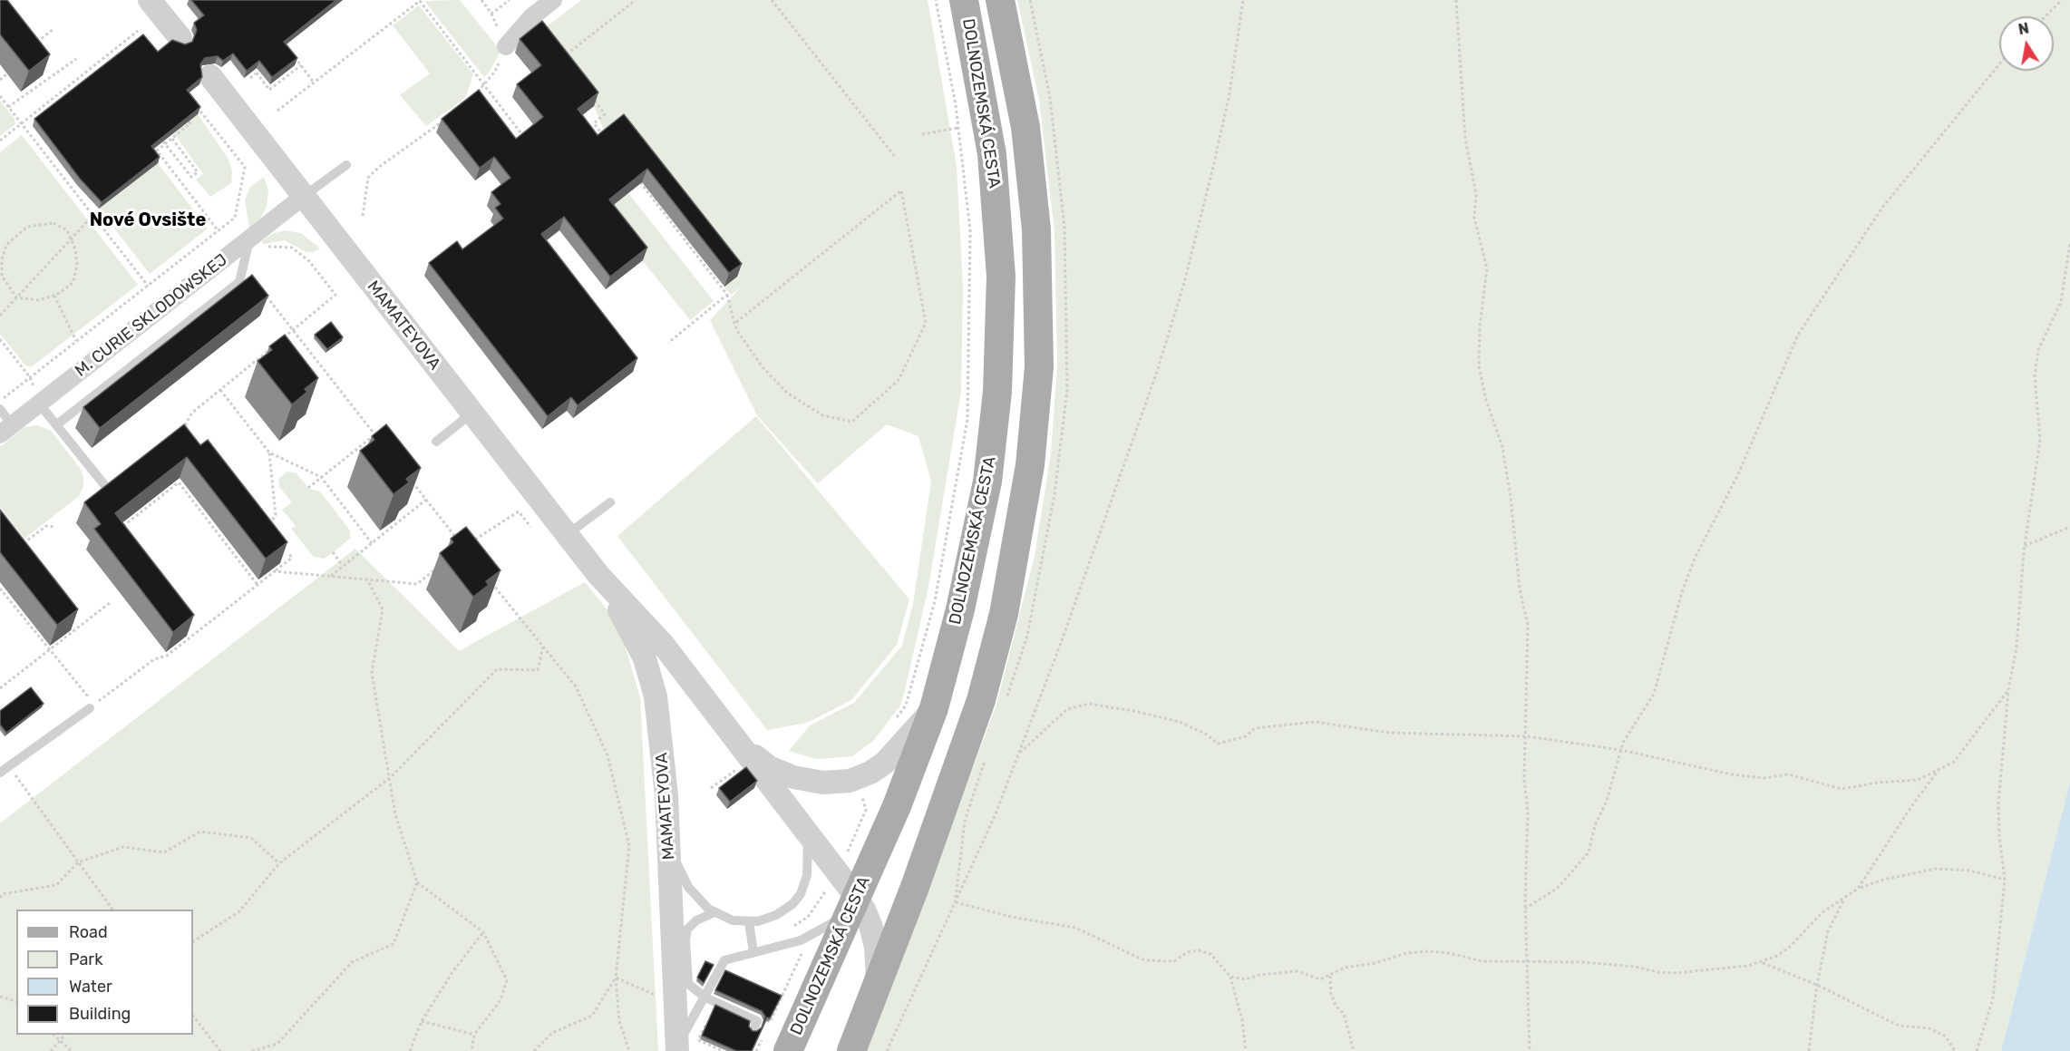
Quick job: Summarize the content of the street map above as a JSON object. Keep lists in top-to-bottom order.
{
  "streets": {
    "main road": ["DOLNOZEMSKÁ CESTA"],
    "street": ["M. CURIE SKLODOWSKEJ", "MAMATEYOVA"]
  },
  "crossings": [
    ["DOLNOZEMSKÁ CESTA", "MAMATEYOVA"],
    ["M. CURIE SKLODOWSKEJ", "MAMATEYOVA"]
  ],
  "districts": ["Nové Ovsište"],
  "legend": [
    "Road",
    "Park",
    "Water",
    "Building"
  ],
  "north": "top"
}
